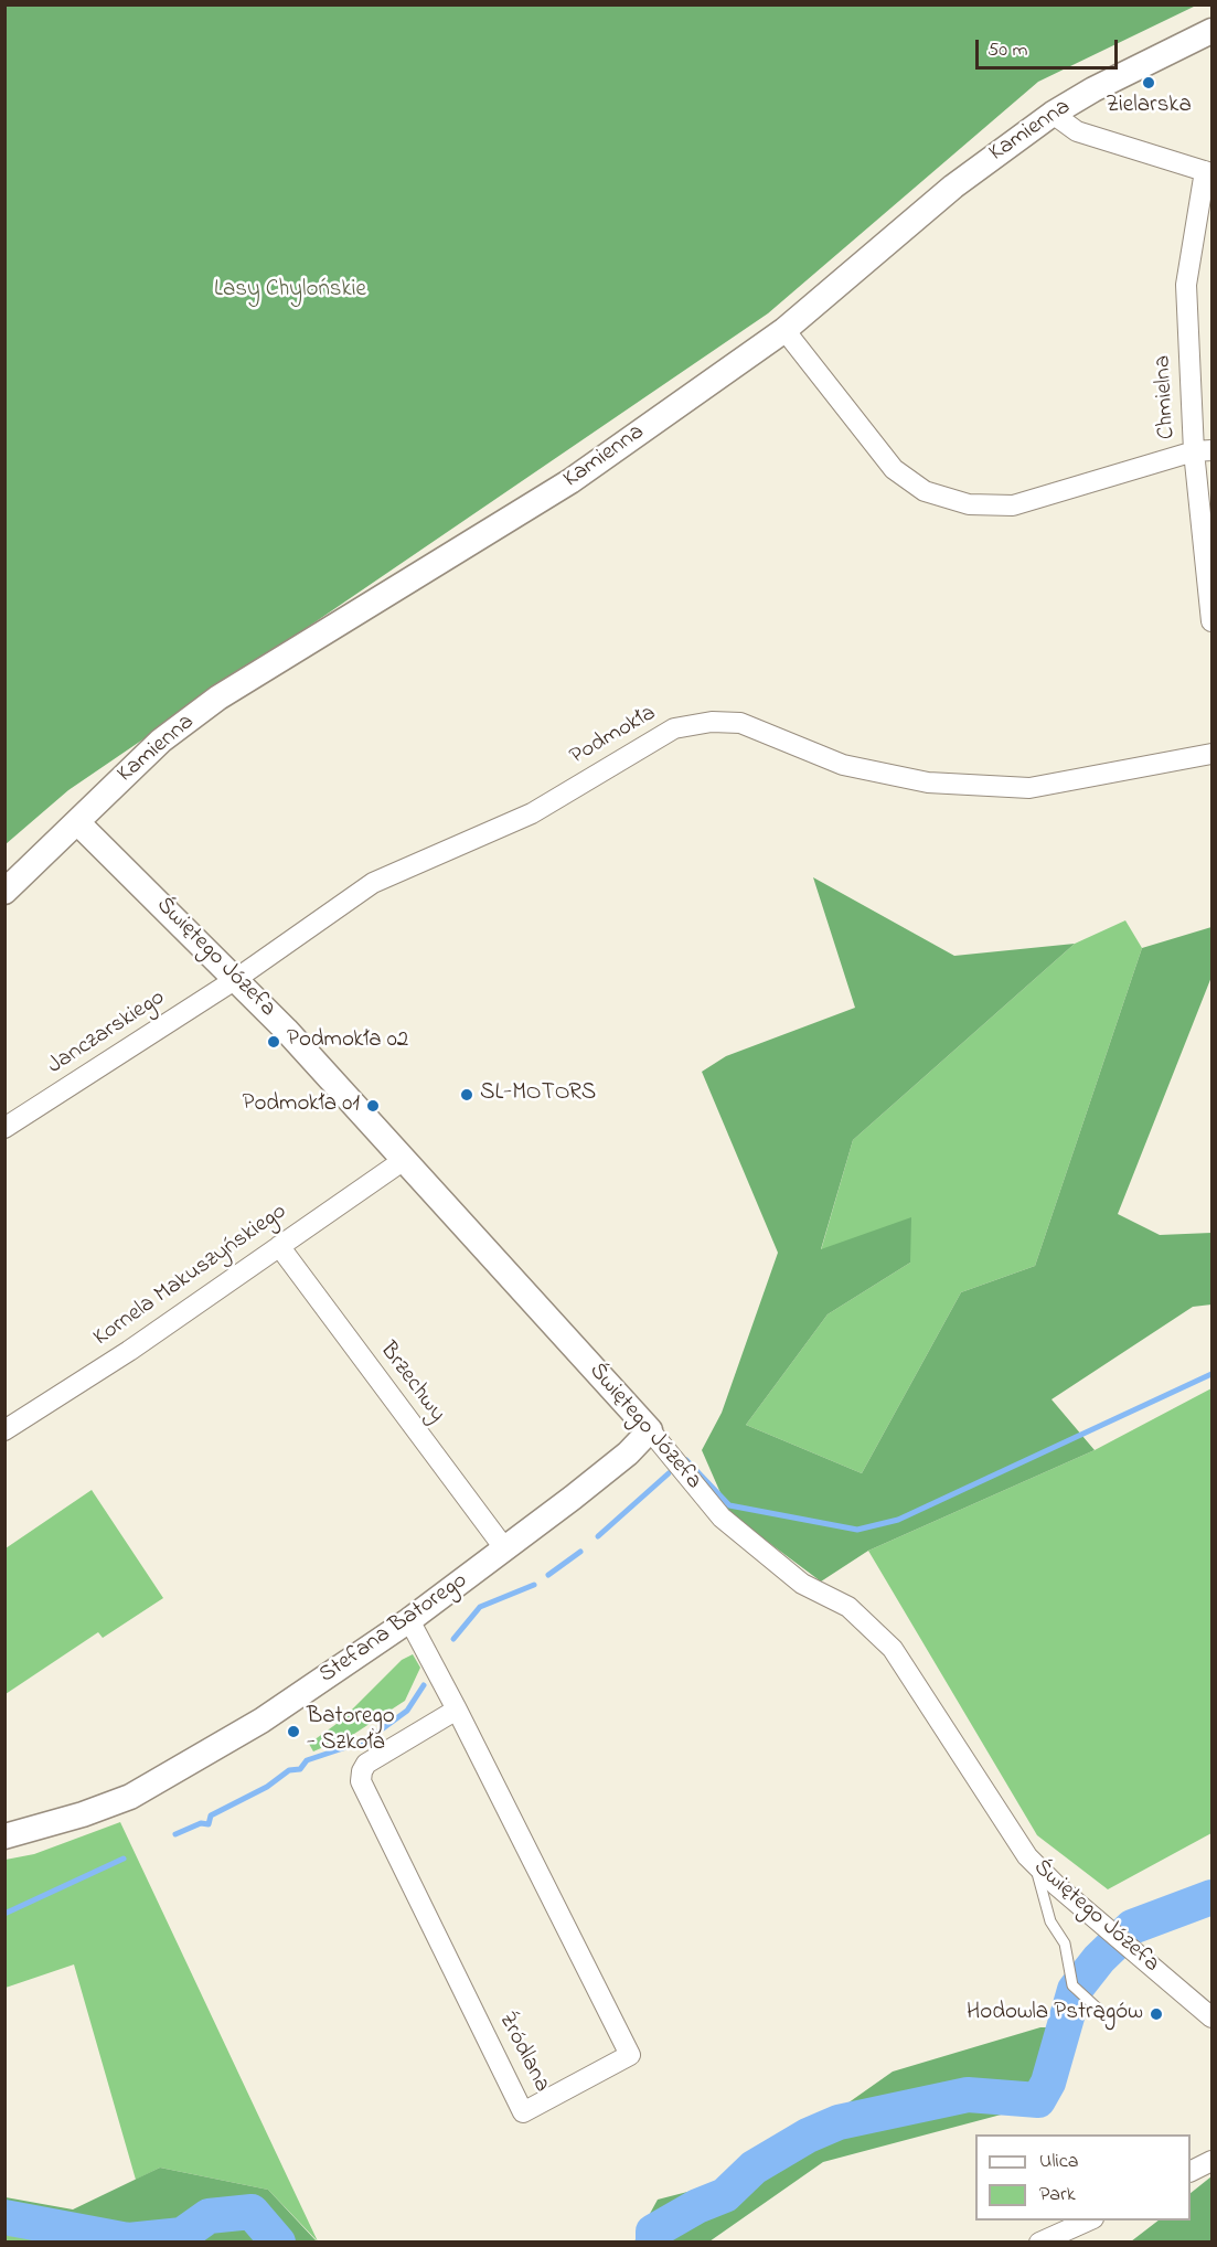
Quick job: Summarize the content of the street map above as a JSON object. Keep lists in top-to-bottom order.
{
  "streets": {
    "street": [
      "Kamienna",
      "Chmielna",
      "Podmokła",
      "Świętego Józefa",
      "Janczarskiego",
      "Kornela Makuszyńskiego",
      "Brzechwy",
      "Stefana Batorego",
      "Źródlana"
    ]
  },
  "crossings": [
    ["Kamienna", "Świętego Józefa"],
    ["Podmokła", "Świętego Józefa"],
    ["Podmokła", "Janczarskiego"],
    ["Świętego Józefa", "Janczarskiego"],
    ["Świętego Józefa", "Kornela Makuszyńskiego"],
    ["Świętego Józefa", "Stefana Batorego"],
    ["Kornela Makuszyńskiego", "Brzechwy"],
    ["Brzechwy", "Stefana Batorego"],
    ["Stefana Batorego", "Źródlana"]
  ],
  "parks": ["Lasy Chylońskie"],
  "places": [
    "Zielarska",
    "Podmokła 02",
    "SL-MOTORS",
    "Podmokła 01",
    "Batorego - Szkoła",
    "Hodowla Pstrągów"
  ],
  "legend": ["Ulica", "Park"],
  "scale_bar": "50 m"
}
